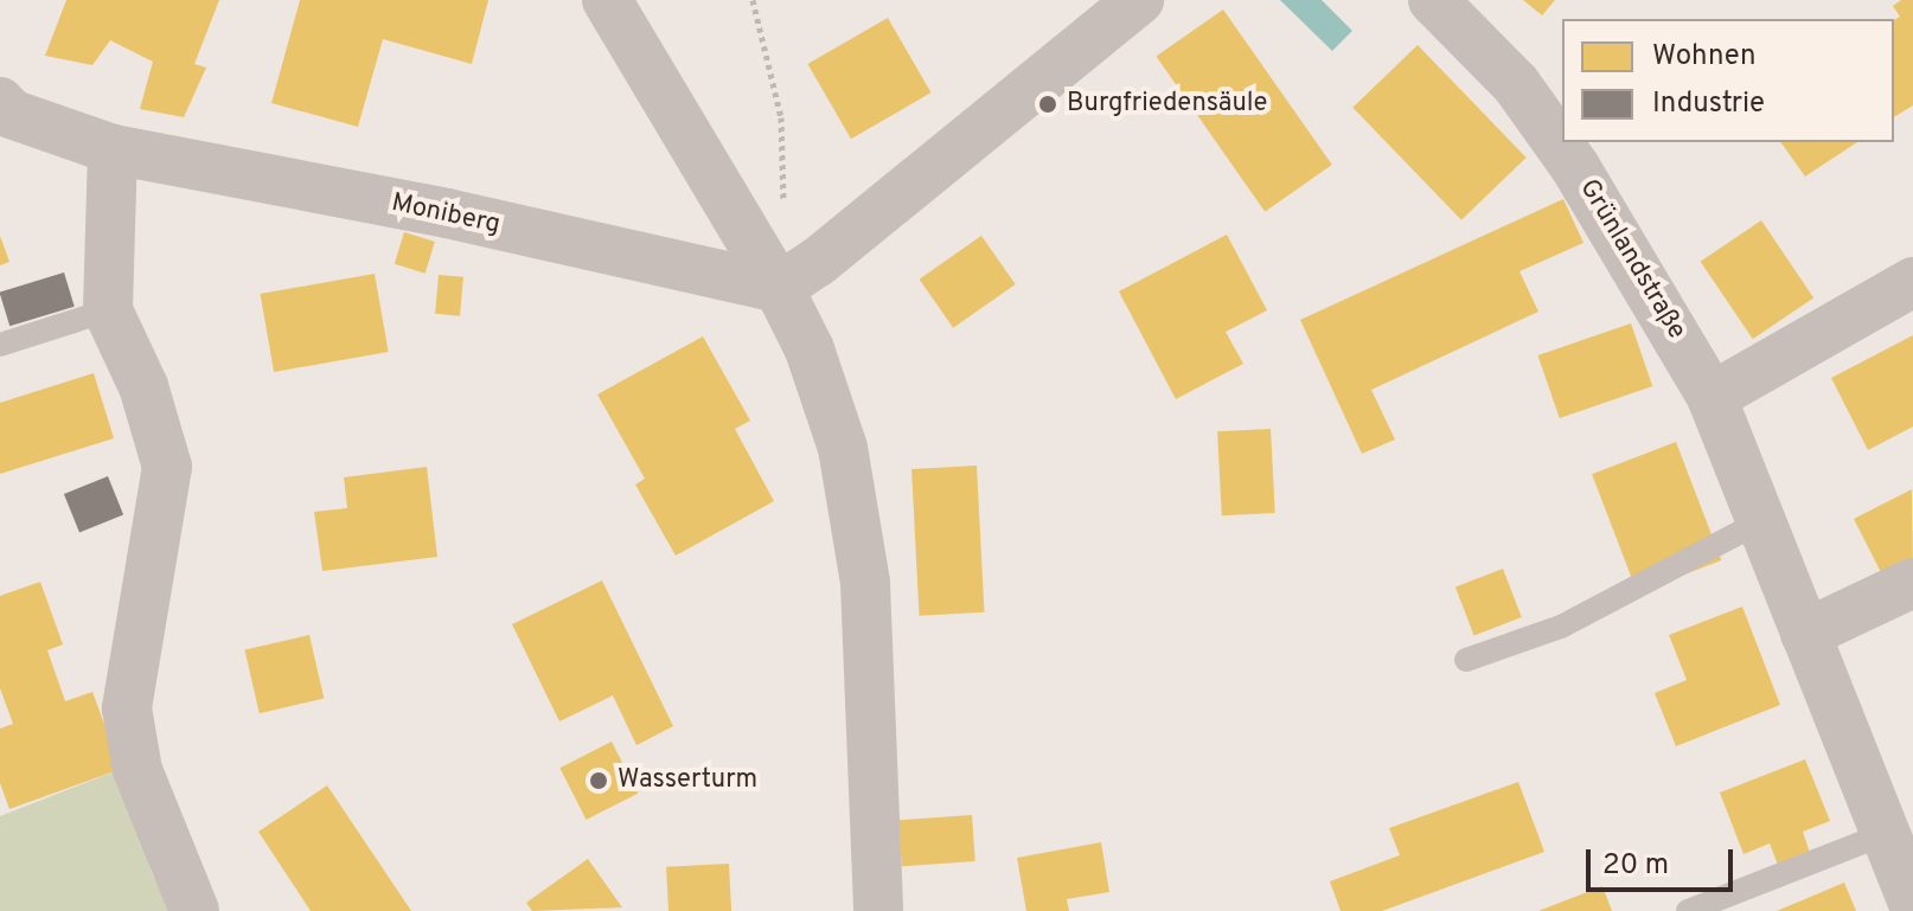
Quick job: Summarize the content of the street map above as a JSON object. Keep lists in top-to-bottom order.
{
  "streets": {
    "street": ["Moniberg", "Grünlandstraße"]
  },
  "places": ["Burgfriedensäule", "Wasserturm"],
  "legend": ["Wohnen", "Industrie"],
  "scale_bar": "20 m"
}
